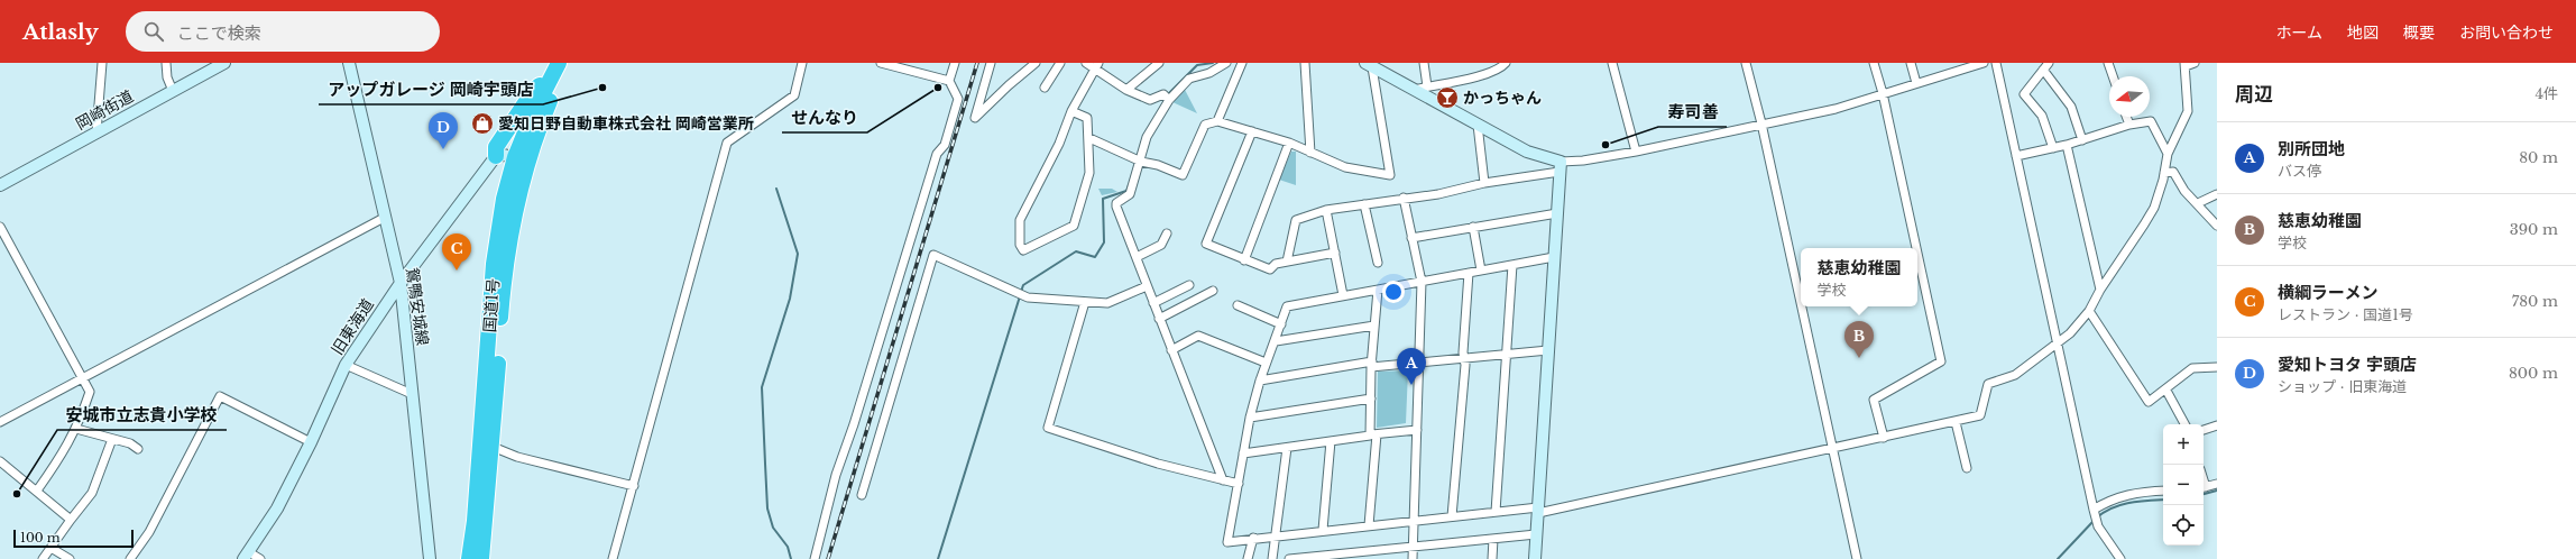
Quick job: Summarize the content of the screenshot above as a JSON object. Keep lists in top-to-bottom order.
{
  "streets": {
    "highway": ["国道1号"],
    "street": ["岡崎街道", "鴛鴨安城線", "旧東海道"]
  },
  "crossings": [
    ["鴛鴨安城線", "旧東海道"]
  ],
  "places": {
    "other": [
      "アップガレージ 岡崎宇頭店",
      "せんなり",
      "寿司善",
      "安城市立志貴小学校"
    ],
    "bar": ["かっちゃん"],
    "shop": ["愛知日野自動車株式会社 岡崎営業所"]
  },
  "scale_bar": "100 m",
  "north": "left",
  "page": {
    "header": "Atlasly",
    "search": "ここで検索",
    "nav": [
      "ホーム",
      "地図",
      "概要",
      "お問い合わせ"
    ],
    "heading": ["周辺", "4件"],
    "pins": [
      "D",
      "C",
      "B",
      "A"
    ],
    "list": [
      {
        "mark": "A",
        "name": "別所団地",
        "note": "バス停",
        "value": "80 m"
      },
      {
        "mark": "B",
        "name": "慈恵幼稚園",
        "note": "学校",
        "value": "390 m"
      },
      {
        "mark": "C",
        "name": "横綱ラーメン",
        "note": "レストラン · 国道1号",
        "value": "780 m"
      },
      {
        "mark": "D",
        "name": "愛知トヨタ 宇頭店",
        "note": "ショップ · 旧東海道",
        "value": "800 m"
      }
    ],
    "popup": ["慈恵幼稚園", "学校"],
    "map_buttons": ["+", "−"],
    "scale": "100 m"
  }
}
